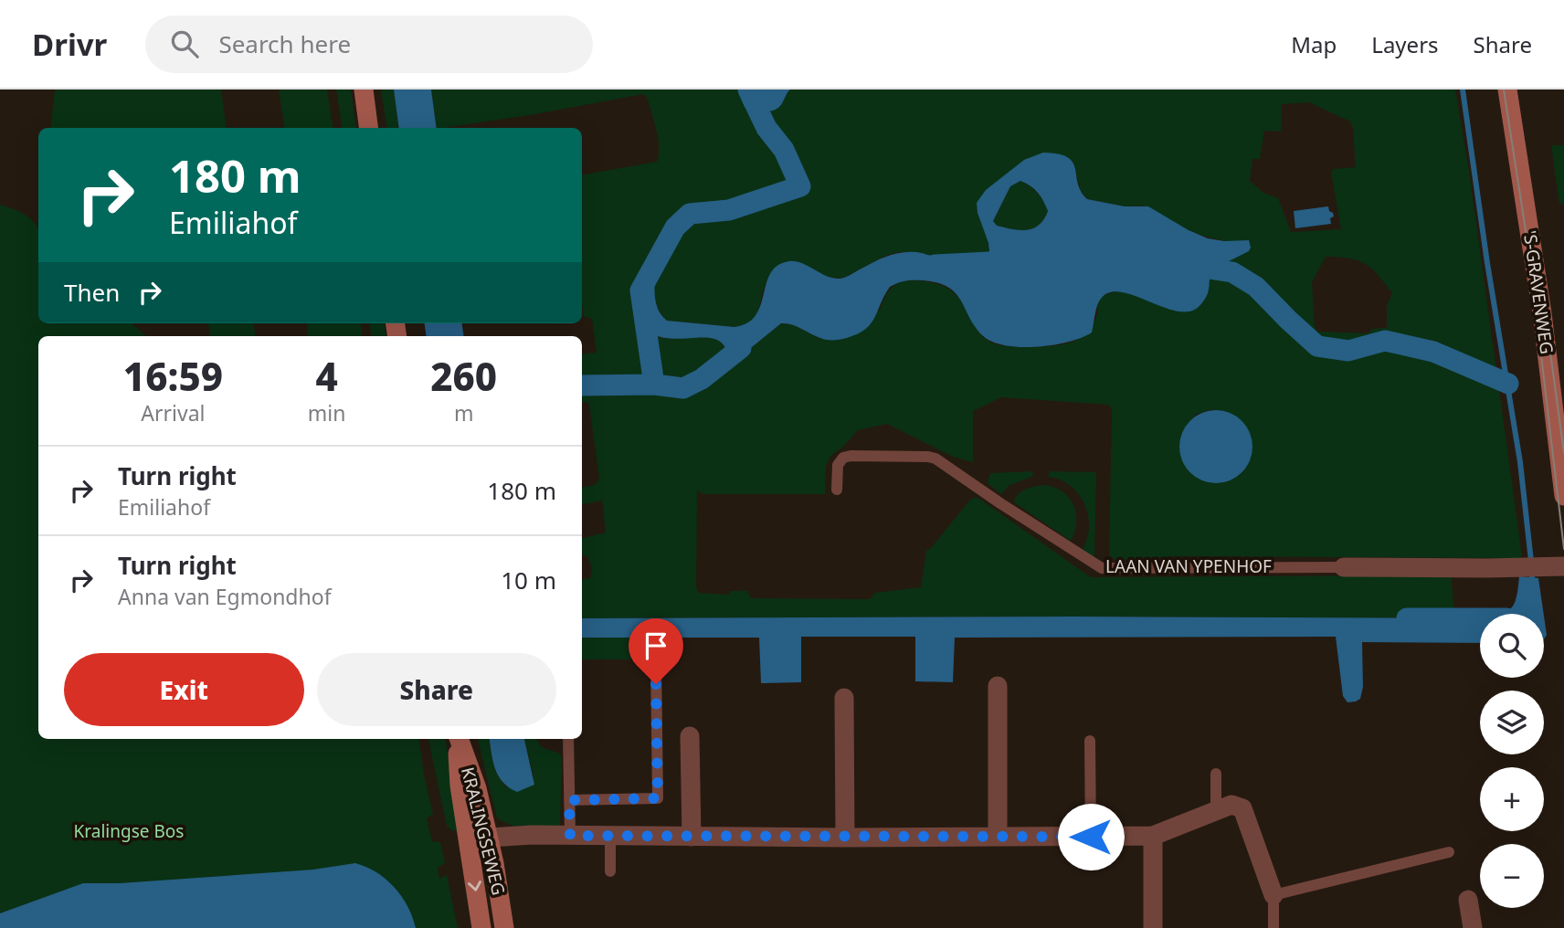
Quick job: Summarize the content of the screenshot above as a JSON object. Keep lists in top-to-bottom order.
{
  "streets": {
    "main road": ["'S-GRAVENWEG", "KRALINGSEWEG"],
    "street": ["LAAN VAN YPENHOF"]
  },
  "parks": ["Kralingse Bos"],
  "page": {
    "header": "Drivr",
    "search": "Search here",
    "nav": ["Map", "Layers", "Share"],
    "turn": ["180 m", "Emiliahof"],
    "then": "Then",
    "eta": [
      "16:59",
      "Arrival",
      "4",
      "min",
      "260",
      "m"
    ],
    "list": [
      {
        "name": "Turn right",
        "note": "Emiliahof",
        "value": "180 m"
      },
      {
        "name": "Turn right",
        "note": "Anna van Egmondhof",
        "value": "10 m"
      }
    ],
    "map_buttons": ["+", "−"],
    "buttons": ["Exit", "Share"]
  }
}
